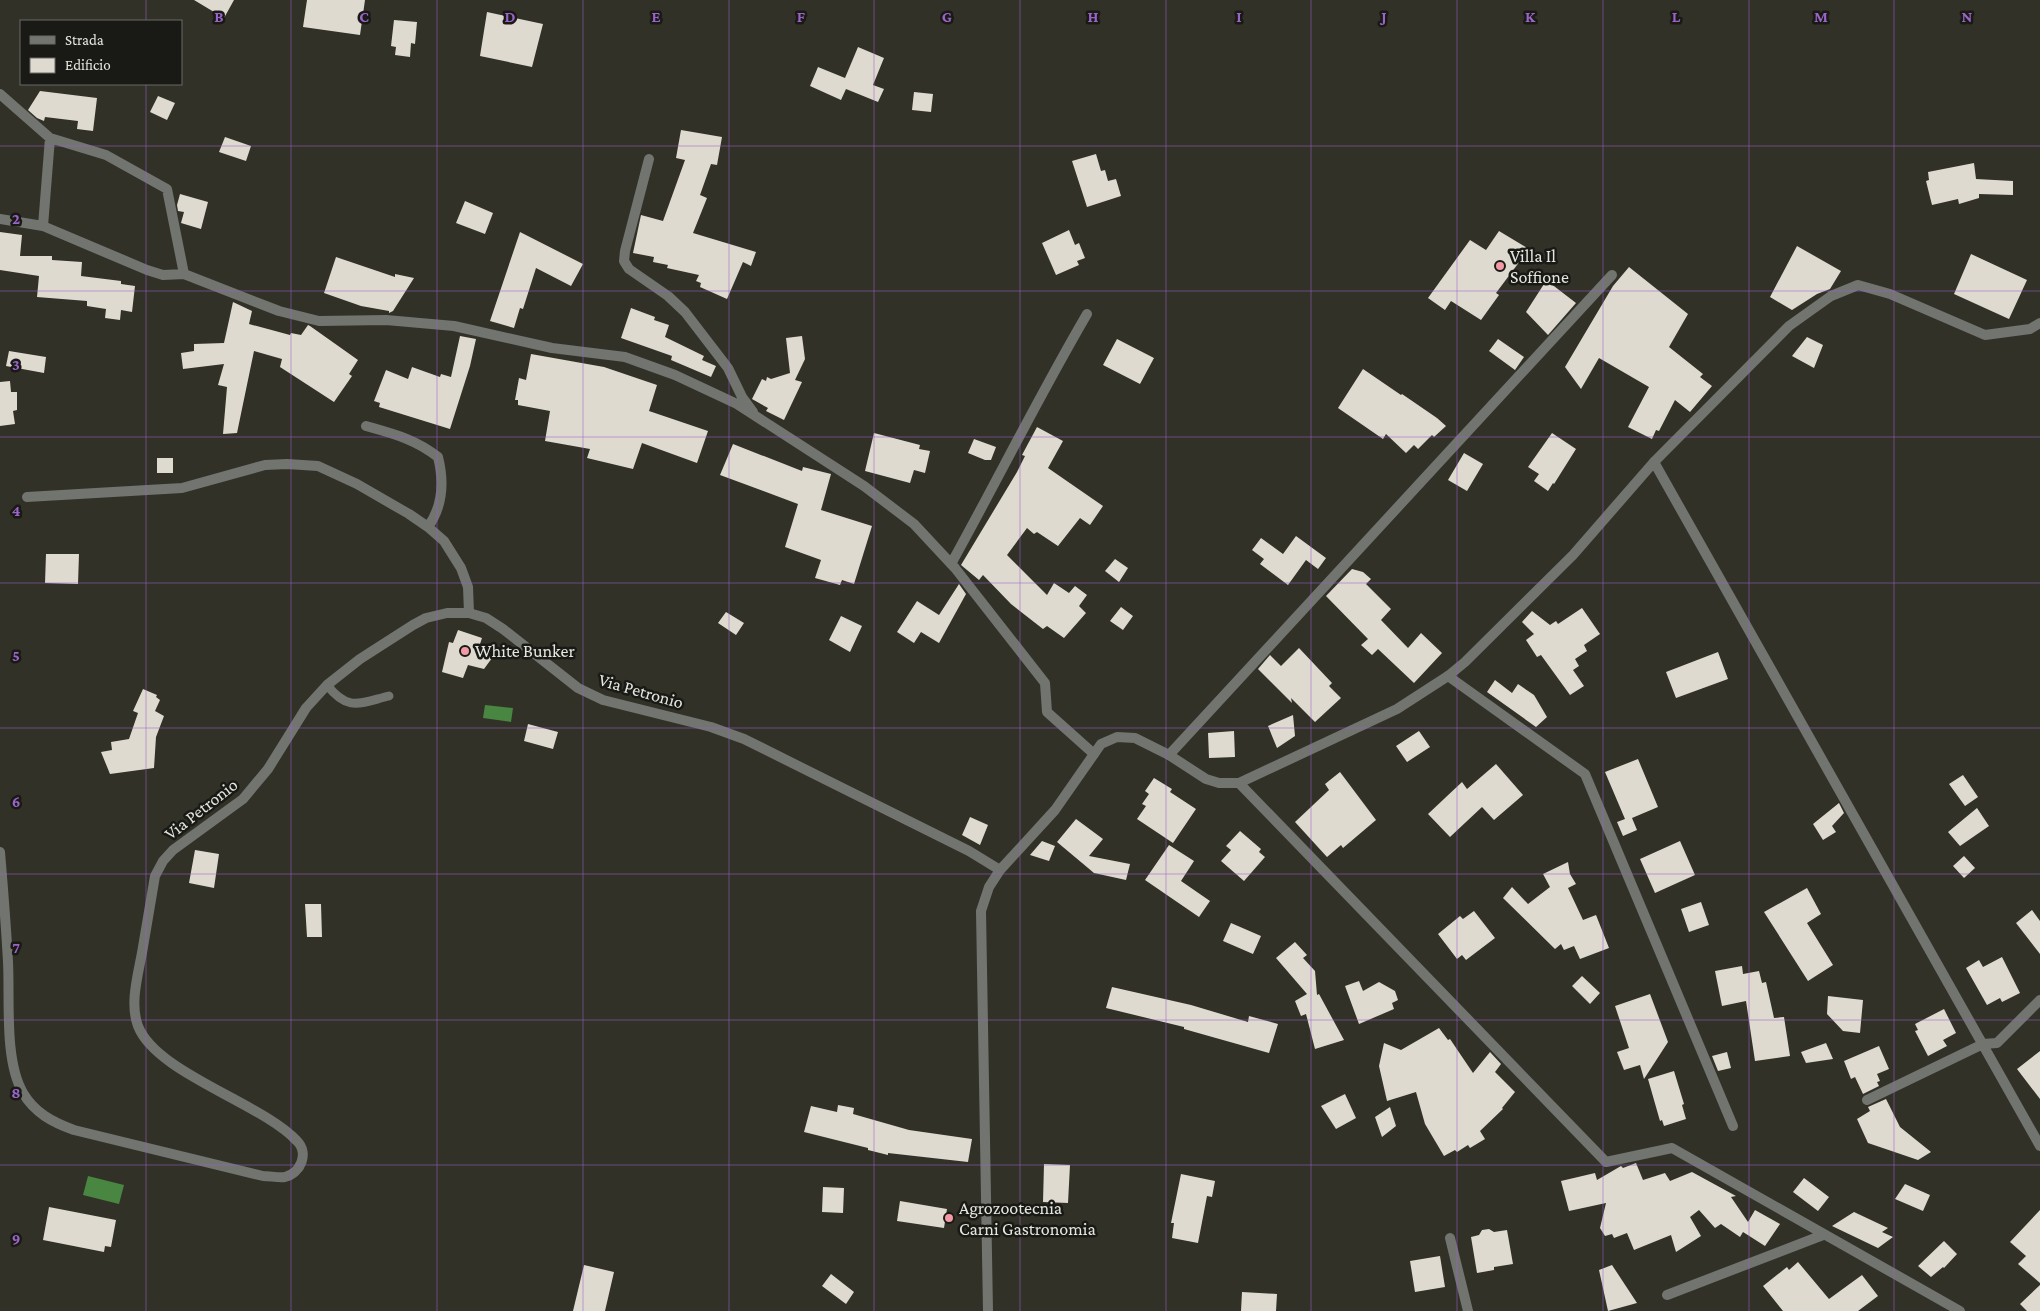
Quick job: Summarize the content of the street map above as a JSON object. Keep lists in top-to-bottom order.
{
  "streets": {
    "street": ["Via Petronio"]
  },
  "places": ["Villa Il Soffione", "White Bunker", "Agrozootecnia Carni Gastronomia"],
  "legend": ["Strada", "Edificio"],
  "grid": {
    "columns": [
      "B",
      "C",
      "D",
      "E",
      "F",
      "G",
      "H",
      "I",
      "J",
      "K",
      "L",
      "M",
      "N"
    ],
    "rows": [
      "2",
      "3",
      "4",
      "5",
      "6",
      "7",
      "8",
      "9"
    ]
  }
}
